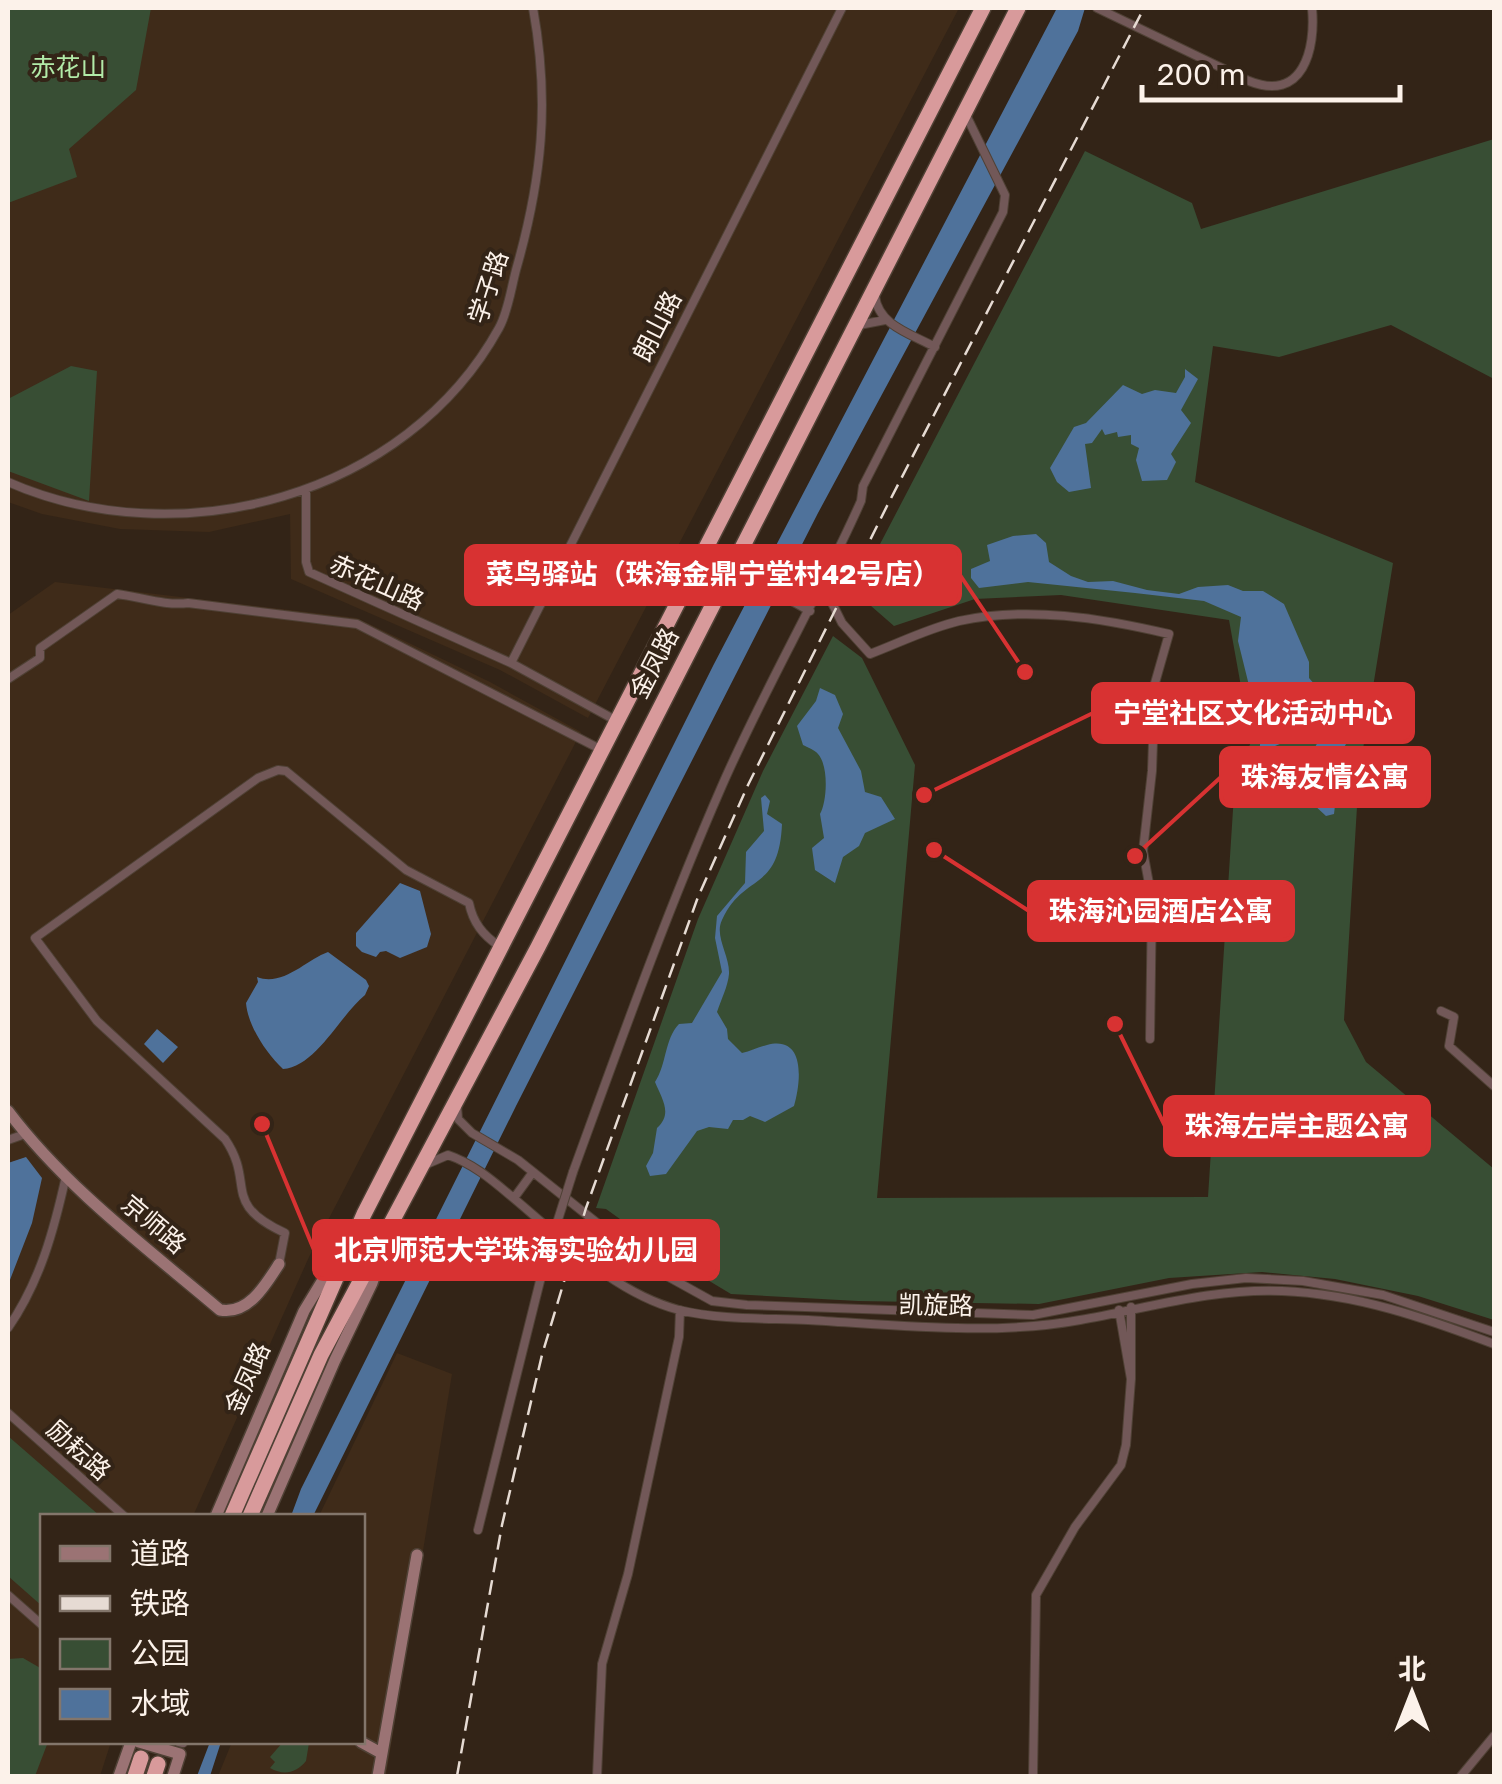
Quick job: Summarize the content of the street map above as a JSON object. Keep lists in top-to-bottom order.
{
  "streets": {
    "highway": ["金凤路"],
    "street": [
      "学子路",
      "朗山路",
      "赤花山路",
      "京师路",
      "凯旋路",
      "励耘路"
    ]
  },
  "crossings": [
    ["学子路", "赤花山路"],
    ["朗山路", "赤花山路"],
    ["赤花山路", "金凤路"],
    ["金凤路", "凯旋路"]
  ],
  "parks": ["赤花山"],
  "places": [
    "菜鸟驿站（珠海金鼎宁堂村42号店）",
    "宁堂社区文化活动中心",
    "珠海沁园酒店公寓",
    "珠海友情公寓",
    "珠海左岸主题公寓",
    "北京师范大学珠海实验幼儿园"
  ],
  "legend": [
    "道路",
    "铁路",
    "公园",
    "水域"
  ],
  "scale_bar": "200 m",
  "north": "top"
}
